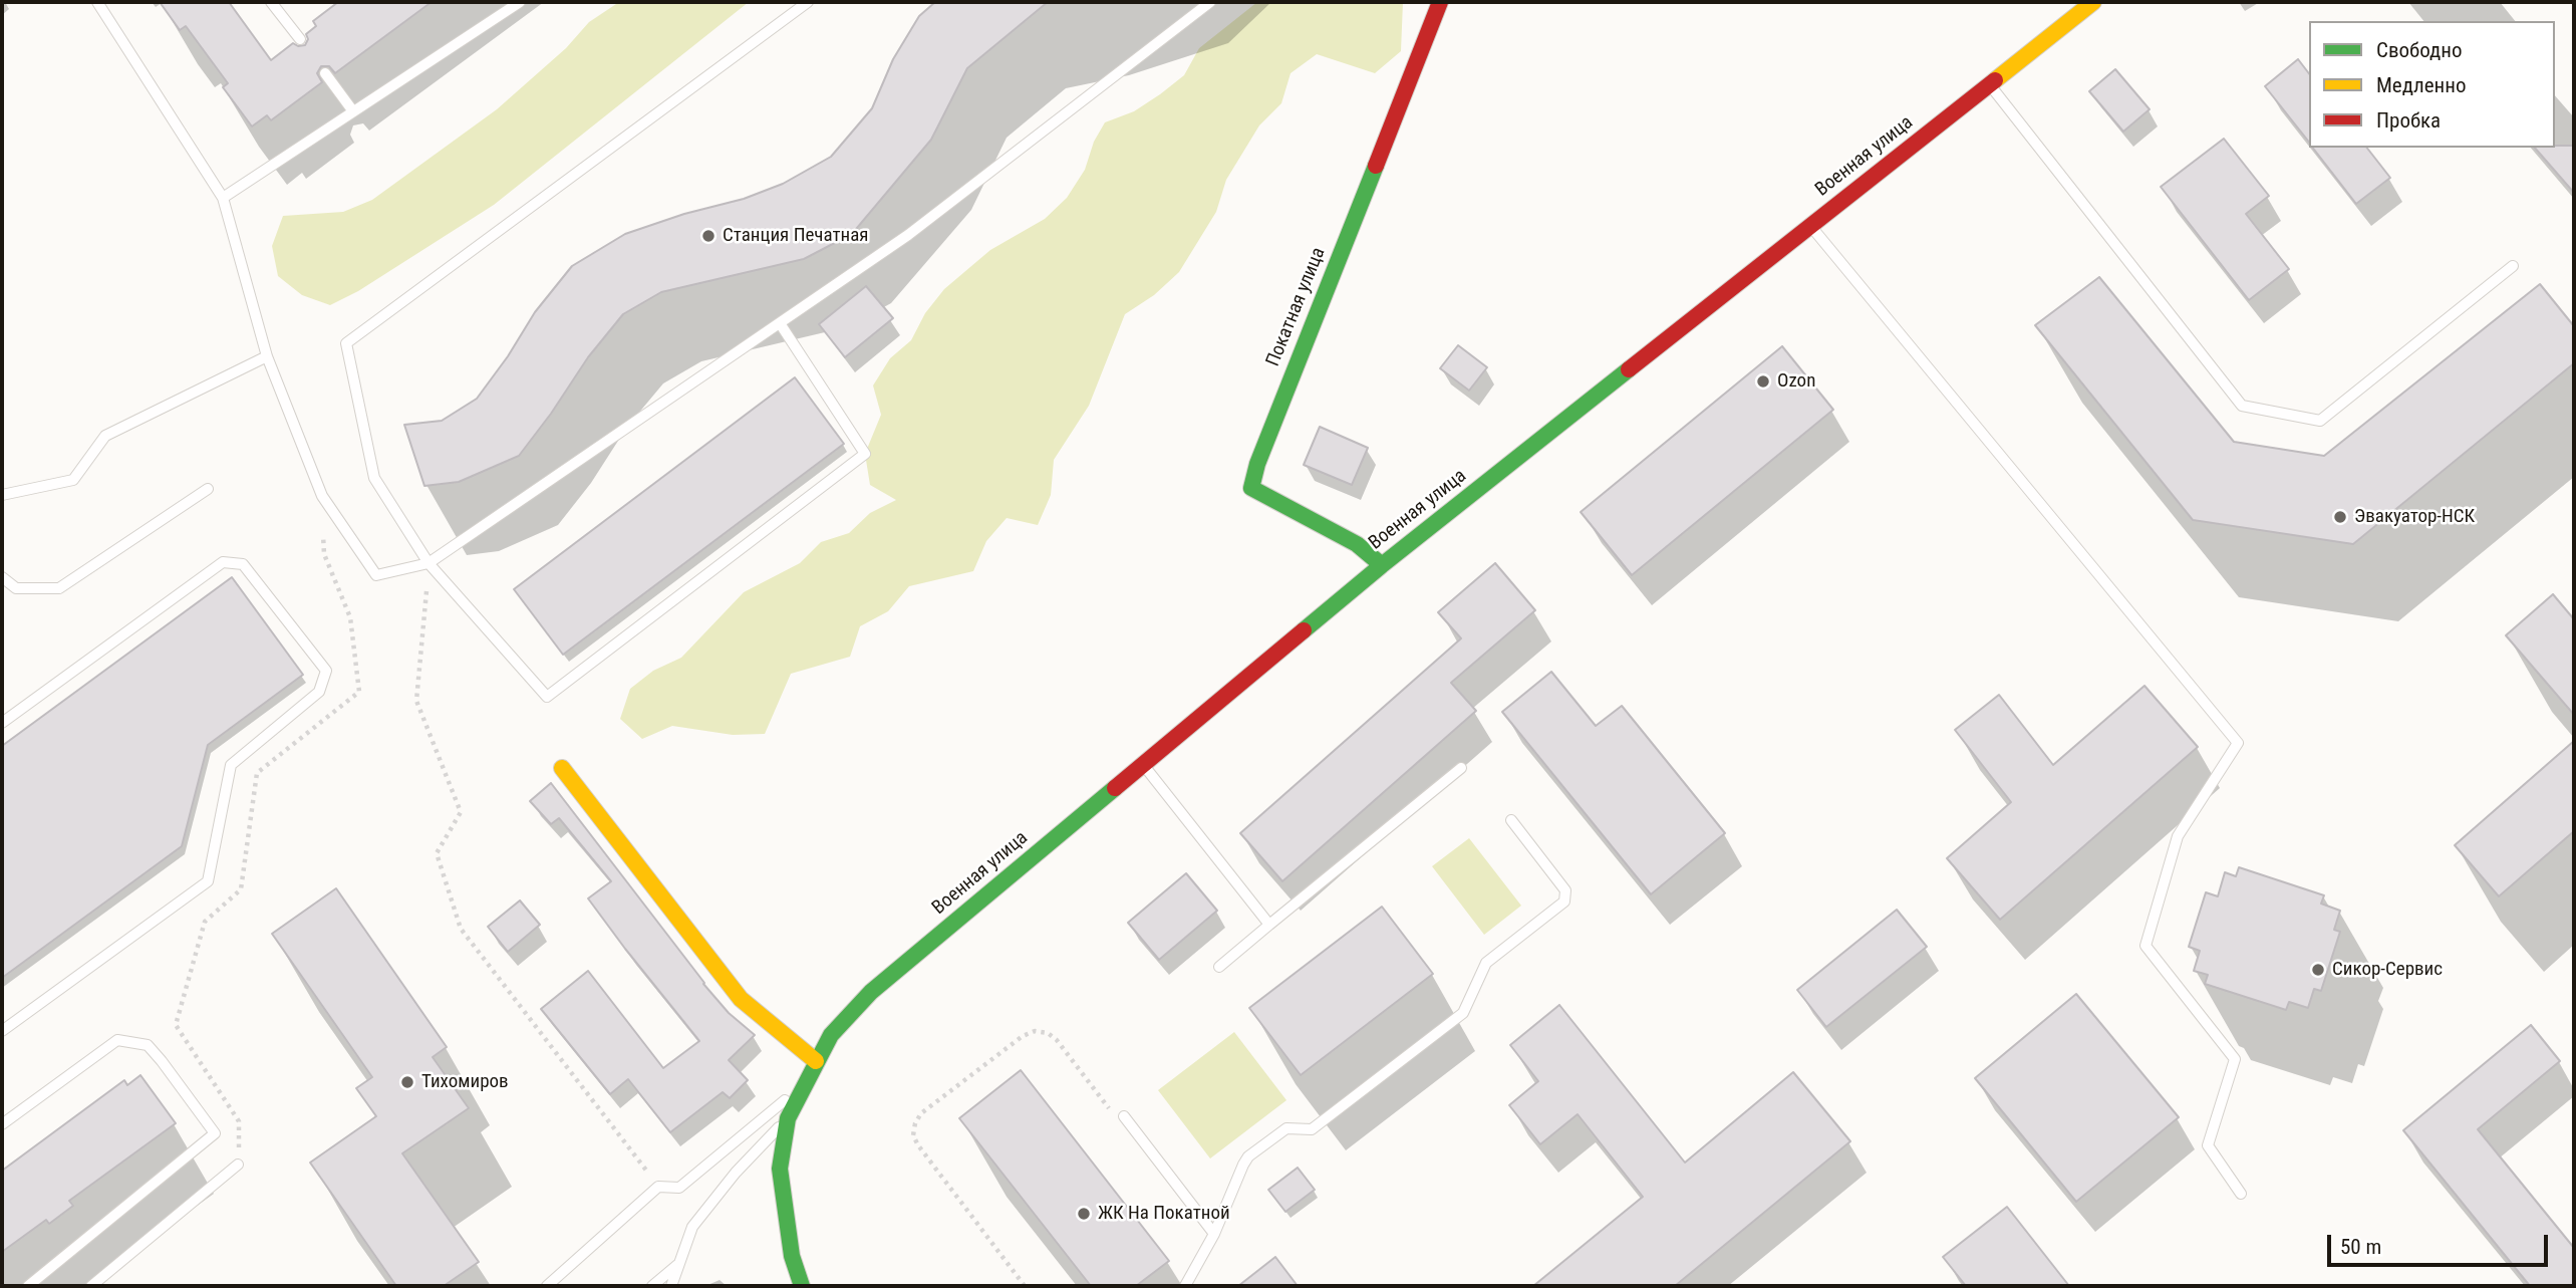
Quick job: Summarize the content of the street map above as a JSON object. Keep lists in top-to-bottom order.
{
  "streets": {
    "main road": ["Военная улица", "Покатная улица"]
  },
  "crossings": [
    ["Военная улица", "Покатная улица"]
  ],
  "places": [
    "Станция Печатная",
    "Ozon",
    "Эвакуатор-НСК",
    "Сикор-Сервис",
    "Тихомиров",
    "ЖК На Покатной"
  ],
  "legend": ["Свободно", "Медленно", "Пробка"],
  "scale_bar": "50 m"
}
